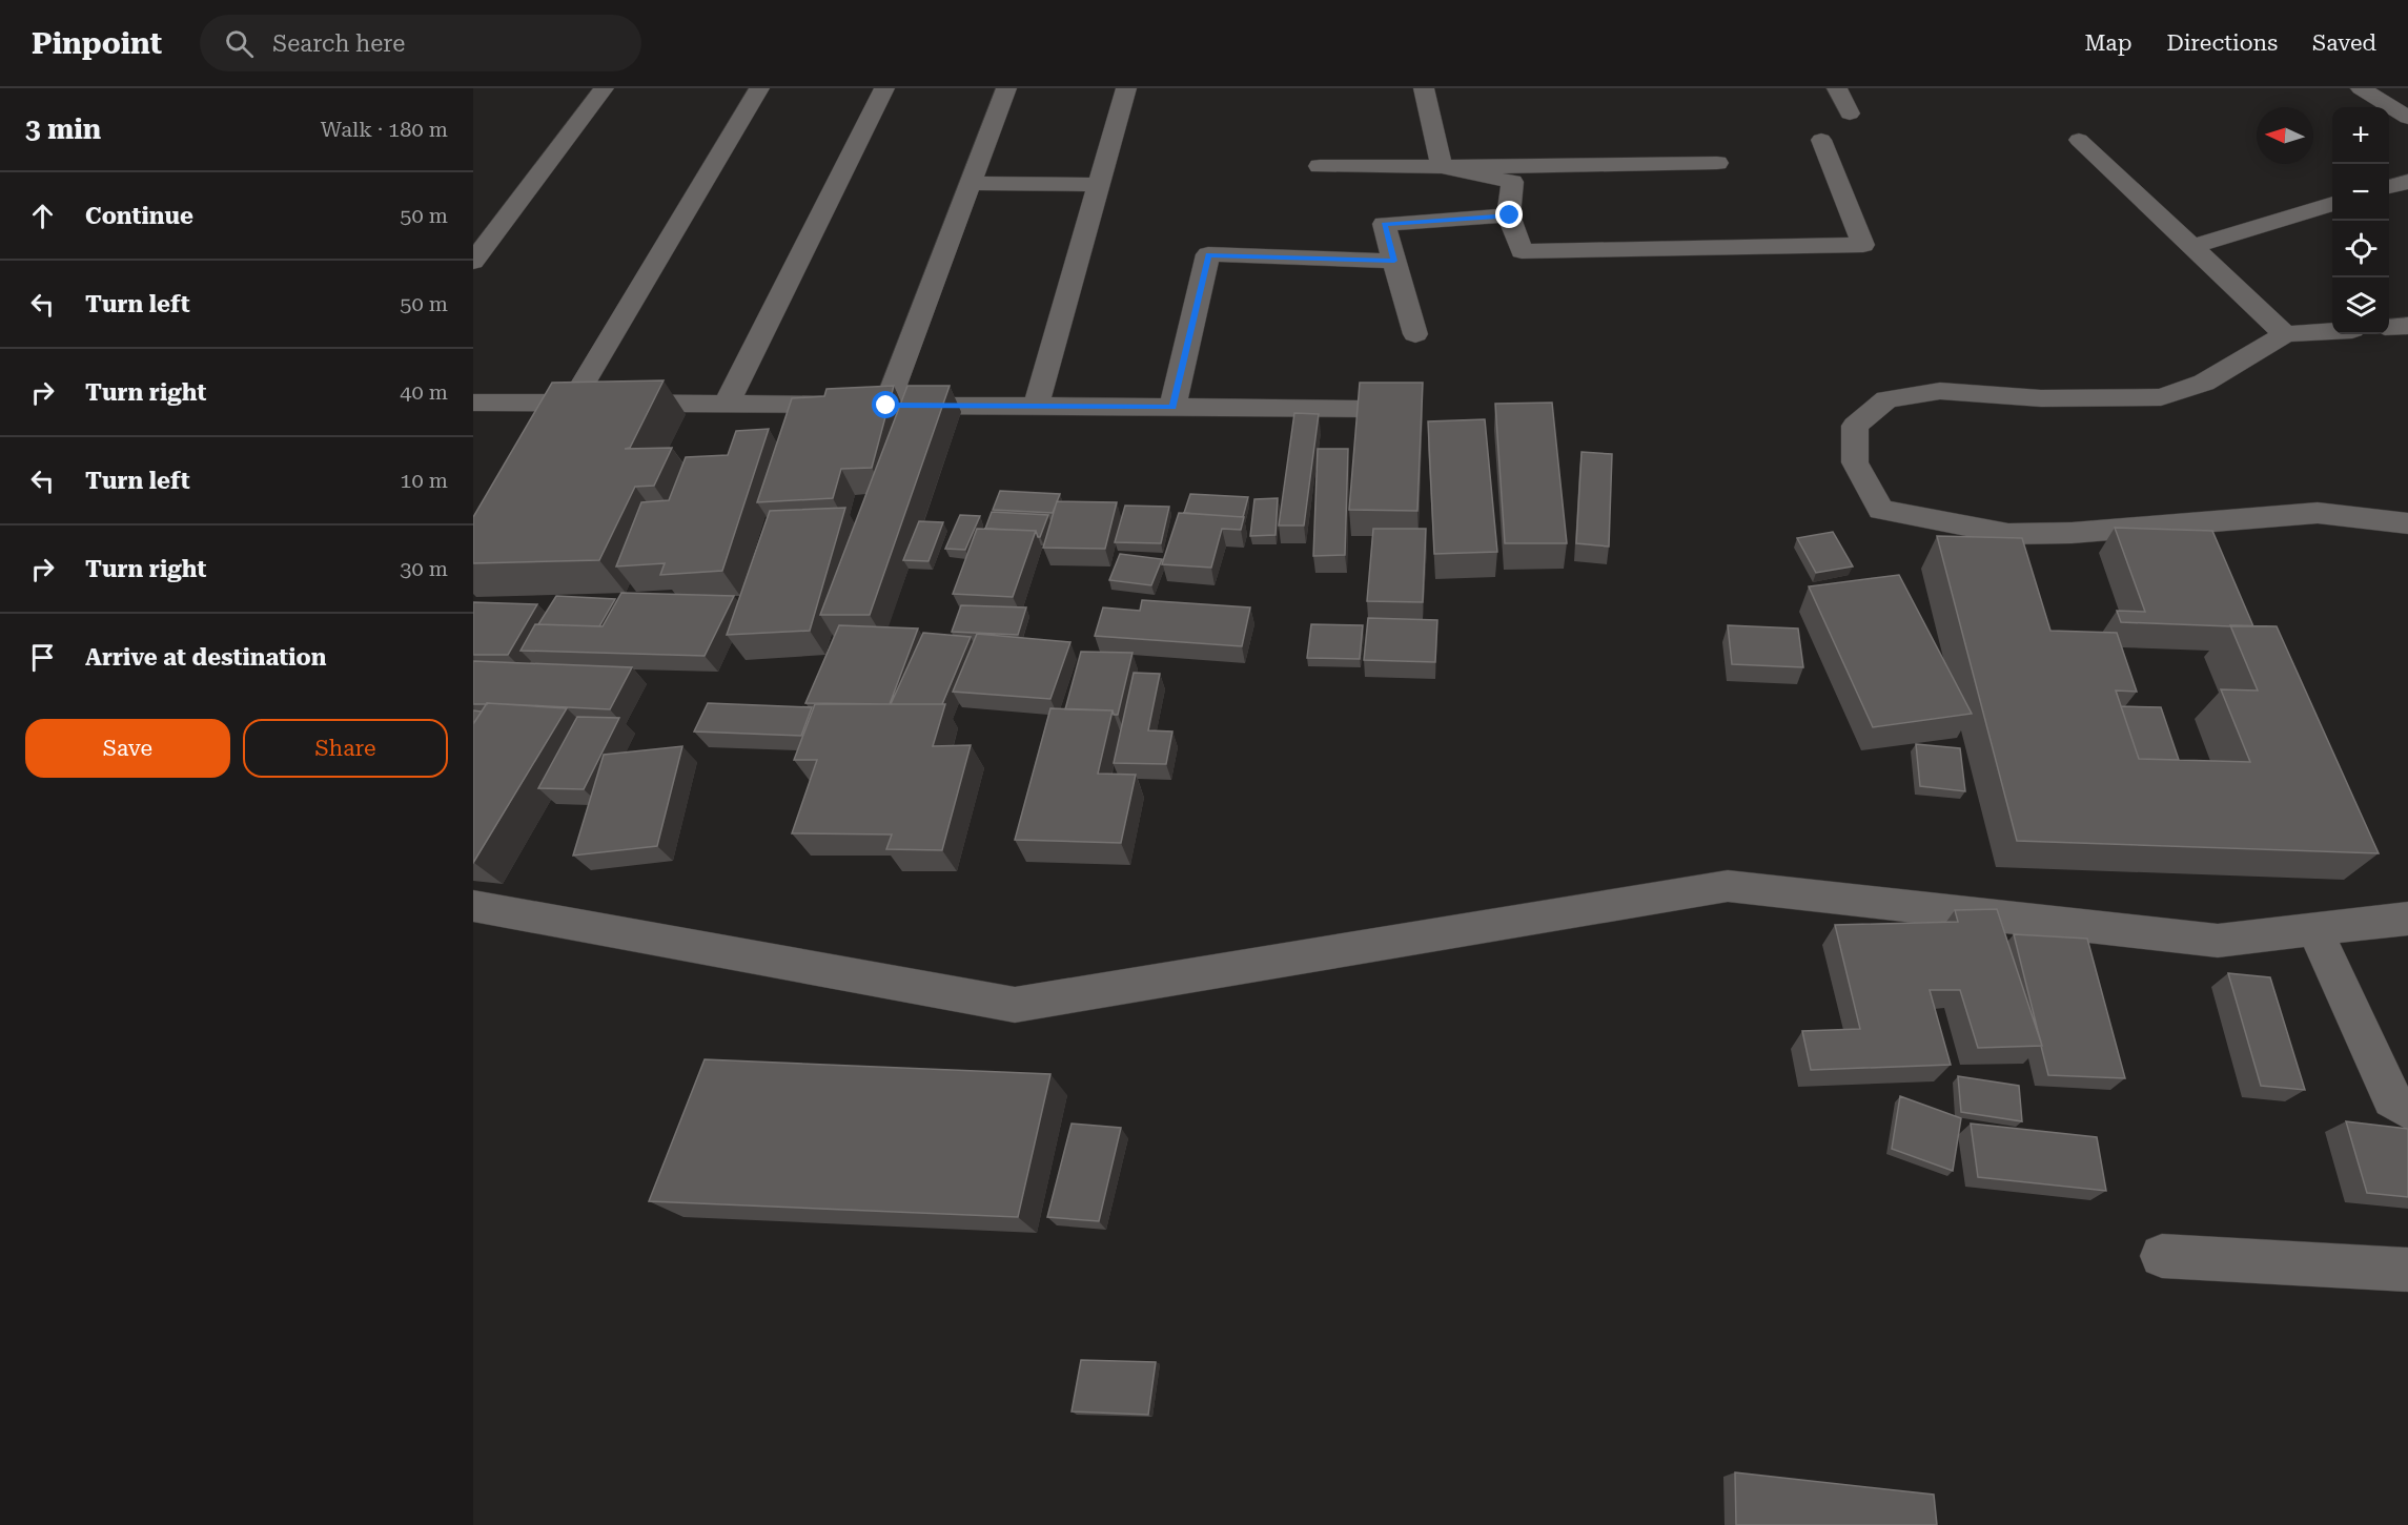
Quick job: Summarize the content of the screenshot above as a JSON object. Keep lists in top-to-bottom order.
{
  "north": "left",
  "page": {
    "header": "Pinpoint",
    "search": "Search here",
    "nav": ["Map", "Directions", "Saved"],
    "heading": ["3 min", "Walk · 180 m"],
    "map_buttons": ["+", "−"],
    "list": [
      ["Continue", "50 m"],
      ["Turn left", "50 m"],
      ["Turn right", "40 m"],
      ["Turn left", "10 m"],
      ["Turn right", "30 m"],
      "Arrive at destination"
    ],
    "buttons": ["Save", "Share"]
  }
}
